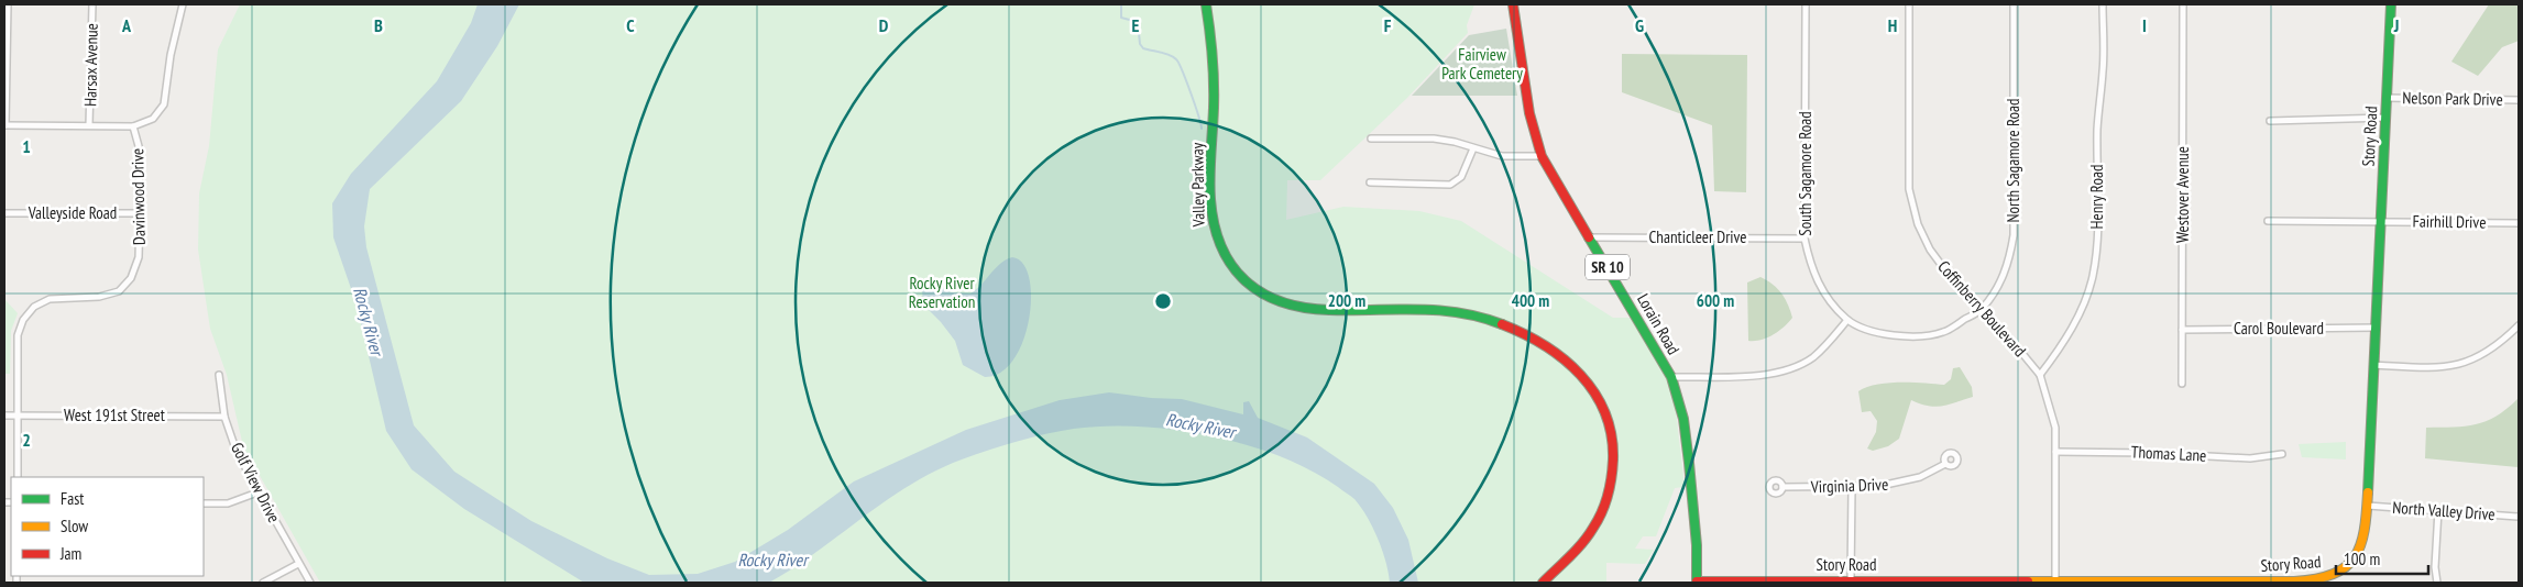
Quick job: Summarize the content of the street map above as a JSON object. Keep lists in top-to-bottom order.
{
  "streets": {
    "street": [
      "Harsax Avenue",
      "Nelson Park Drive",
      "Story Road",
      "North Sagamore Road",
      "South Sagamore Road",
      "Valley Parkway",
      "Westover Avenue",
      "Davinwood Drive",
      "Henry Road",
      "Valleyside Road",
      "Fairhill Drive",
      "Chanticleer Drive",
      "SR 10",
      "Coffinberry Boulevard",
      "Lorain Road",
      "Carol Boulevard",
      "West 191st Street",
      "Thomas Lane",
      "Golf View Drive",
      "Virginia Drive",
      "North Valley Drive"
    ]
  },
  "crossings": [
    ["Nelson Park Drive", "Story Road"],
    ["Story Road", "Fairhill Drive"],
    ["Story Road", "Coffinberry Boulevard"],
    ["Story Road", "Lorain Road"],
    ["Story Road", "Carol Boulevard"],
    ["Story Road", "North Valley Drive"],
    ["North Sagamore Road", "South Sagamore Road"],
    ["North Sagamore Road", "Coffinberry Boulevard"],
    ["South Sagamore Road", "Chanticleer Drive"],
    ["South Sagamore Road", "Coffinberry Boulevard"],
    ["Westover Avenue", "Carol Boulevard"],
    ["Davinwood Drive", "Valleyside Road"],
    ["Davinwood Drive", "West 191st Street"],
    ["Henry Road", "Coffinberry Boulevard"],
    ["Chanticleer Drive", "Lorain Road"],
    ["Coffinberry Boulevard", "Thomas Lane"],
    ["West 191st Street", "Golf View Drive"]
  ],
  "water": ["Rocky River"],
  "parks": ["Fairview Park Cemetery", "Rocky River Reservation"],
  "legend": ["Fast", "Slow", "Jam"],
  "scale_bar": "100 m",
  "grid": {
    "columns": [
      "A",
      "B",
      "C",
      "D",
      "E",
      "F",
      "G",
      "H",
      "I",
      "J"
    ],
    "rows": ["1", "2"]
  },
  "rings": ["200 m", "400 m", "600 m"]
}
